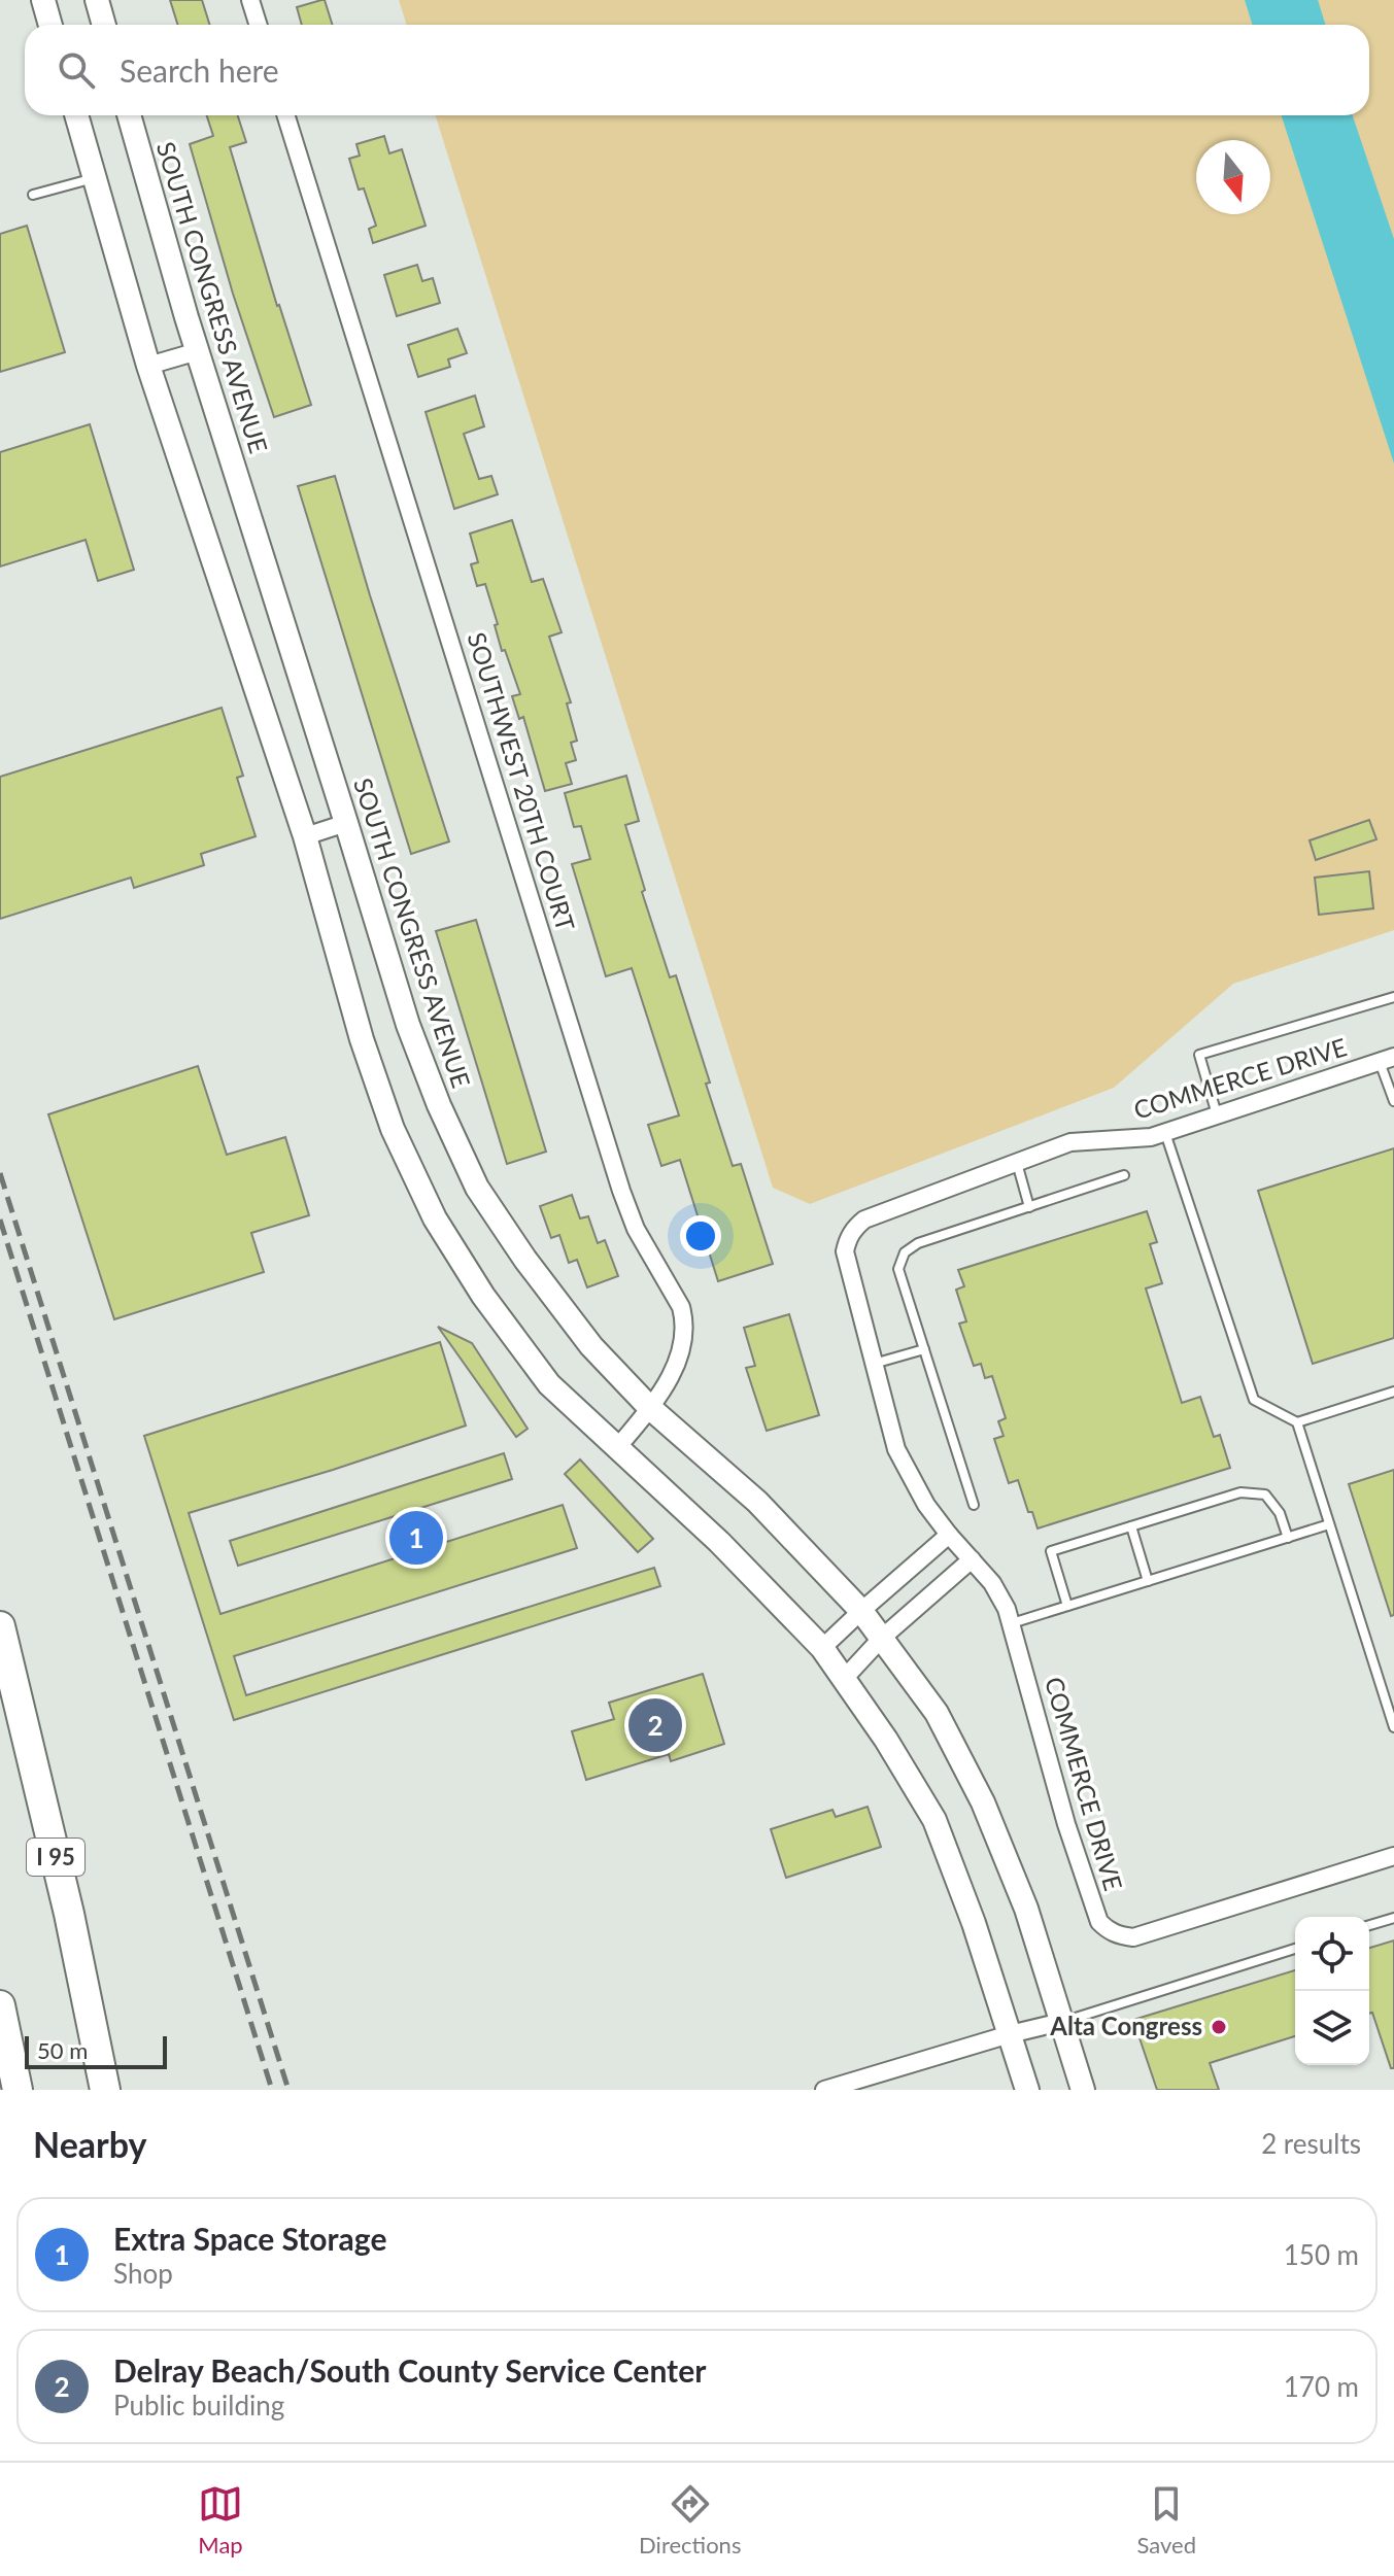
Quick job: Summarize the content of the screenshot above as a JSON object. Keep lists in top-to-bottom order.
{
  "streets": {
    "highway": ["I 95"],
    "main road": ["SOUTH CONGRESS AVENUE"],
    "street": ["SOUTHWEST 20TH COURT", "COMMERCE DRIVE"]
  },
  "crossings": [
    ["SOUTH CONGRESS AVENUE", "SOUTHWEST 20TH COURT"]
  ],
  "places": ["Alta Congress"],
  "scale_bar": "50 m",
  "north": "bottom",
  "page": {
    "search": "Search here",
    "pins": ["1", "2"],
    "scale": "50 m",
    "heading": ["Nearby", "2 results"],
    "list": [
      {
        "mark": "1",
        "name": "Extra Space Storage",
        "note": "Shop",
        "value": "150 m"
      },
      {
        "mark": "2",
        "name": "Delray Beach/South County Service Center",
        "note": "Public building",
        "value": "170 m"
      }
    ],
    "nav": ["Map", "Directions", "Saved"]
  }
}
